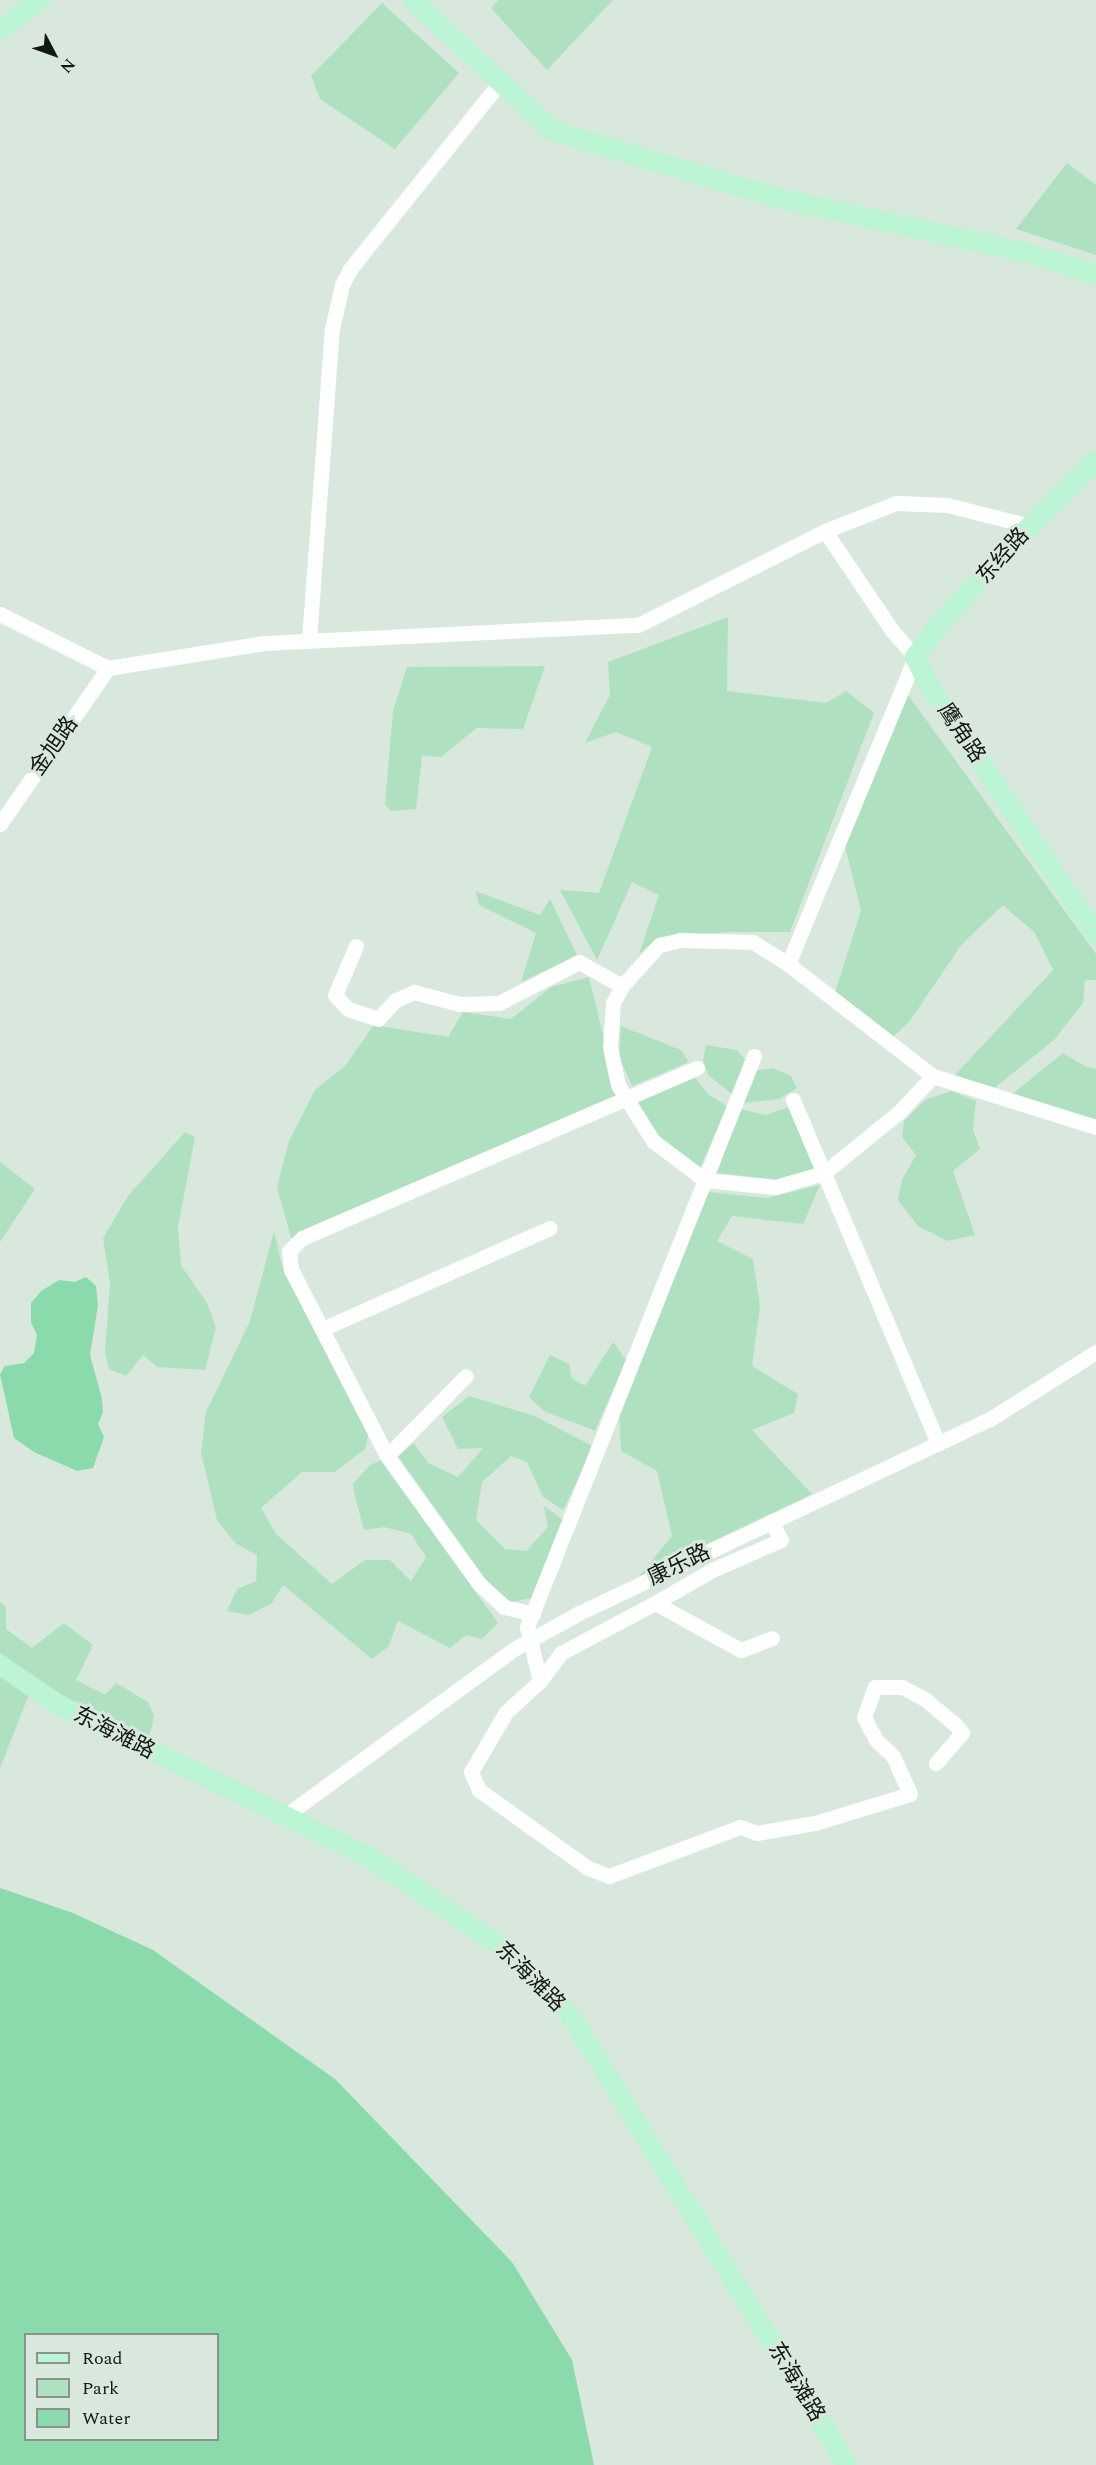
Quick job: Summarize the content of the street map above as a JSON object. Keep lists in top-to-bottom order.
{
  "streets": {
    "main road": ["东经路", "鹰角路", "东海滩路"],
    "street": ["金旭路", "康乐路"]
  },
  "crossings": [
    ["东经路", "鹰角路"],
    ["康乐路", "东海滩路"]
  ],
  "legend": ["Road", "Park", "Water"],
  "north": "bottom right"
}
